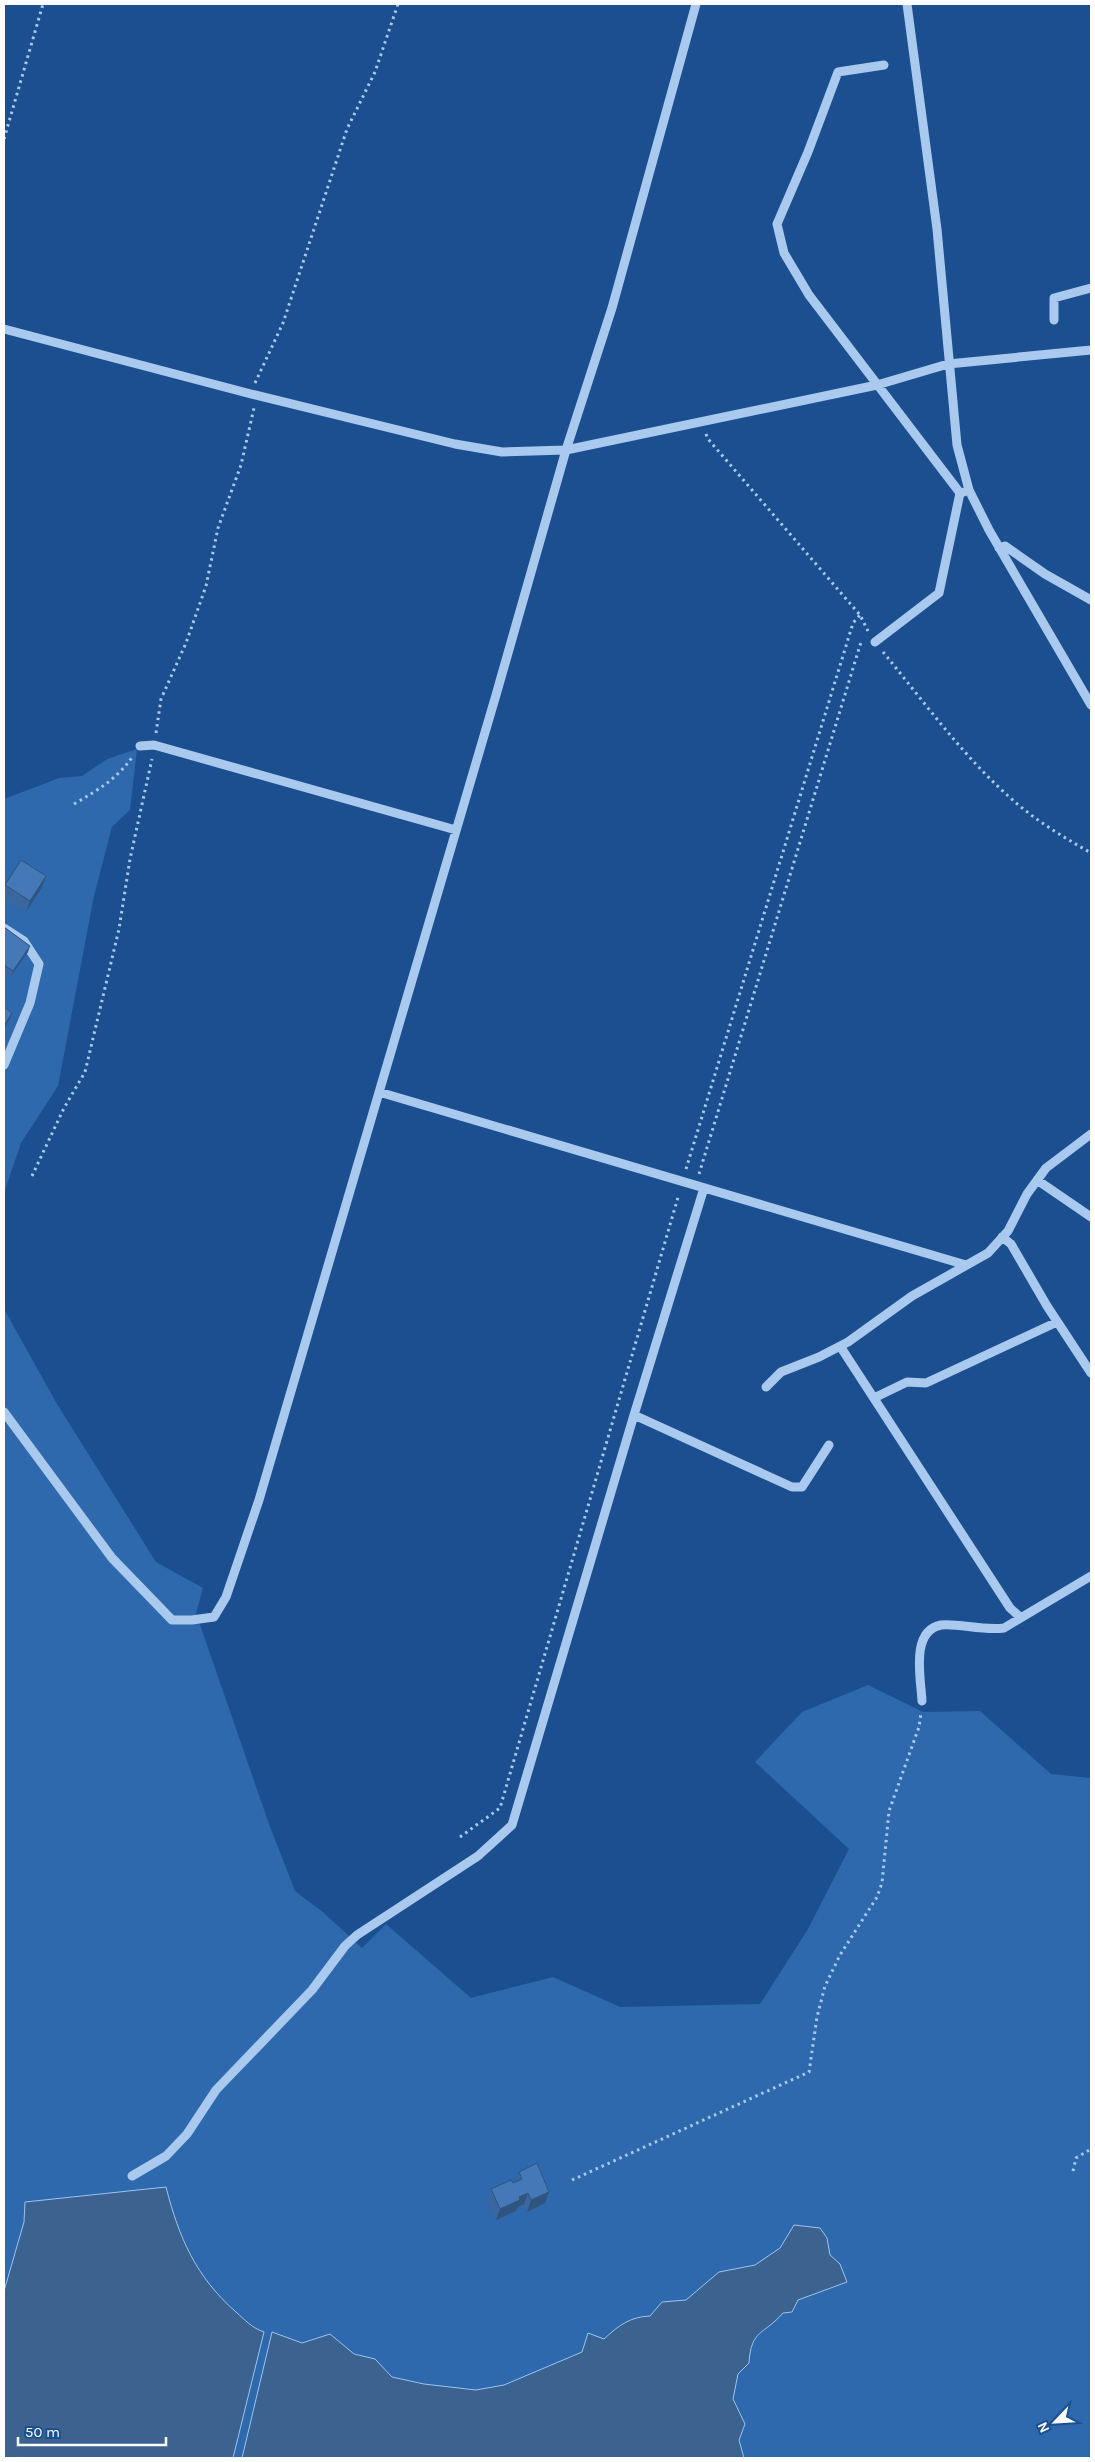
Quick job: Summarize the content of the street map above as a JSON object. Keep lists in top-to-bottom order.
{
  "scale_bar": "50 m",
  "north": "bottom left"
}
